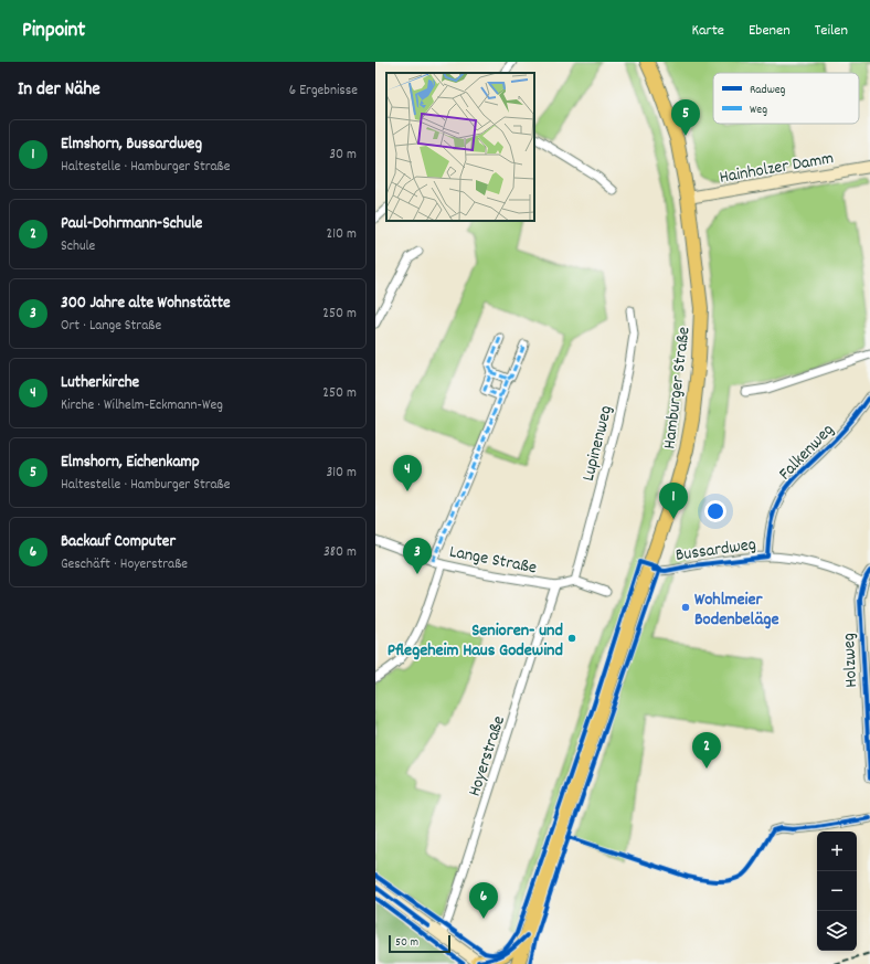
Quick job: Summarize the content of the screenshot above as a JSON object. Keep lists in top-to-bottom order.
{
  "streets": {
    "main road": ["Hamburger Straße"],
    "street": [
      "Hainholzer Damm",
      "Lupinenweg",
      "Falkenweg",
      "Bussardweg",
      "Lange Straße",
      "Holzweg",
      "Hoyerstraße"
    ]
  },
  "crossings": [
    ["Hainholzer Damm", "Hamburger Straße"],
    ["Hamburger Straße", "Bussardweg"],
    ["Lupinenweg", "Lange Straße"],
    ["Falkenweg", "Bussardweg"],
    ["Bussardweg", "Holzweg"],
    ["Lange Straße", "Hoyerstraße"]
  ],
  "places": ["Wohlmeier Bodenbeläge", "Senioren- und Pflegeheim Haus Godewind"],
  "legend": ["Radweg", "Weg"],
  "scale_bar": "50 m",
  "page": {
    "header": "Pinpoint",
    "nav": ["Karte", "Ebenen", "Teilen"],
    "heading": ["In der Nähe", "6 Ergebnisse"],
    "pins": [
      "5",
      "4",
      "1",
      "3",
      "2",
      "6"
    ],
    "list": [
      {
        "mark": "1",
        "name": "Elmshorn, Bussardweg",
        "note": "Haltestelle · Hamburger Straße",
        "value": "30 m"
      },
      {
        "mark": "2",
        "name": "Paul-Dohrmann-Schule",
        "note": "Schule",
        "value": "210 m"
      },
      {
        "mark": "3",
        "name": "300 Jahre alte Wohnstätte",
        "note": "Ort · Lange Straße",
        "value": "250 m"
      },
      {
        "mark": "4",
        "name": "Lutherkirche",
        "note": "Kirche · Wilhelm-Eckmann-Weg",
        "value": "250 m"
      },
      {
        "mark": "5",
        "name": "Elmshorn, Eichenkamp",
        "note": "Haltestelle · Hamburger Straße",
        "value": "310 m"
      },
      {
        "mark": "6",
        "name": "Backauf Computer",
        "note": "Geschäft · Hoyerstraße",
        "value": "380 m"
      }
    ],
    "map_buttons": ["+", "−"],
    "scale": "50 m"
  }
}
